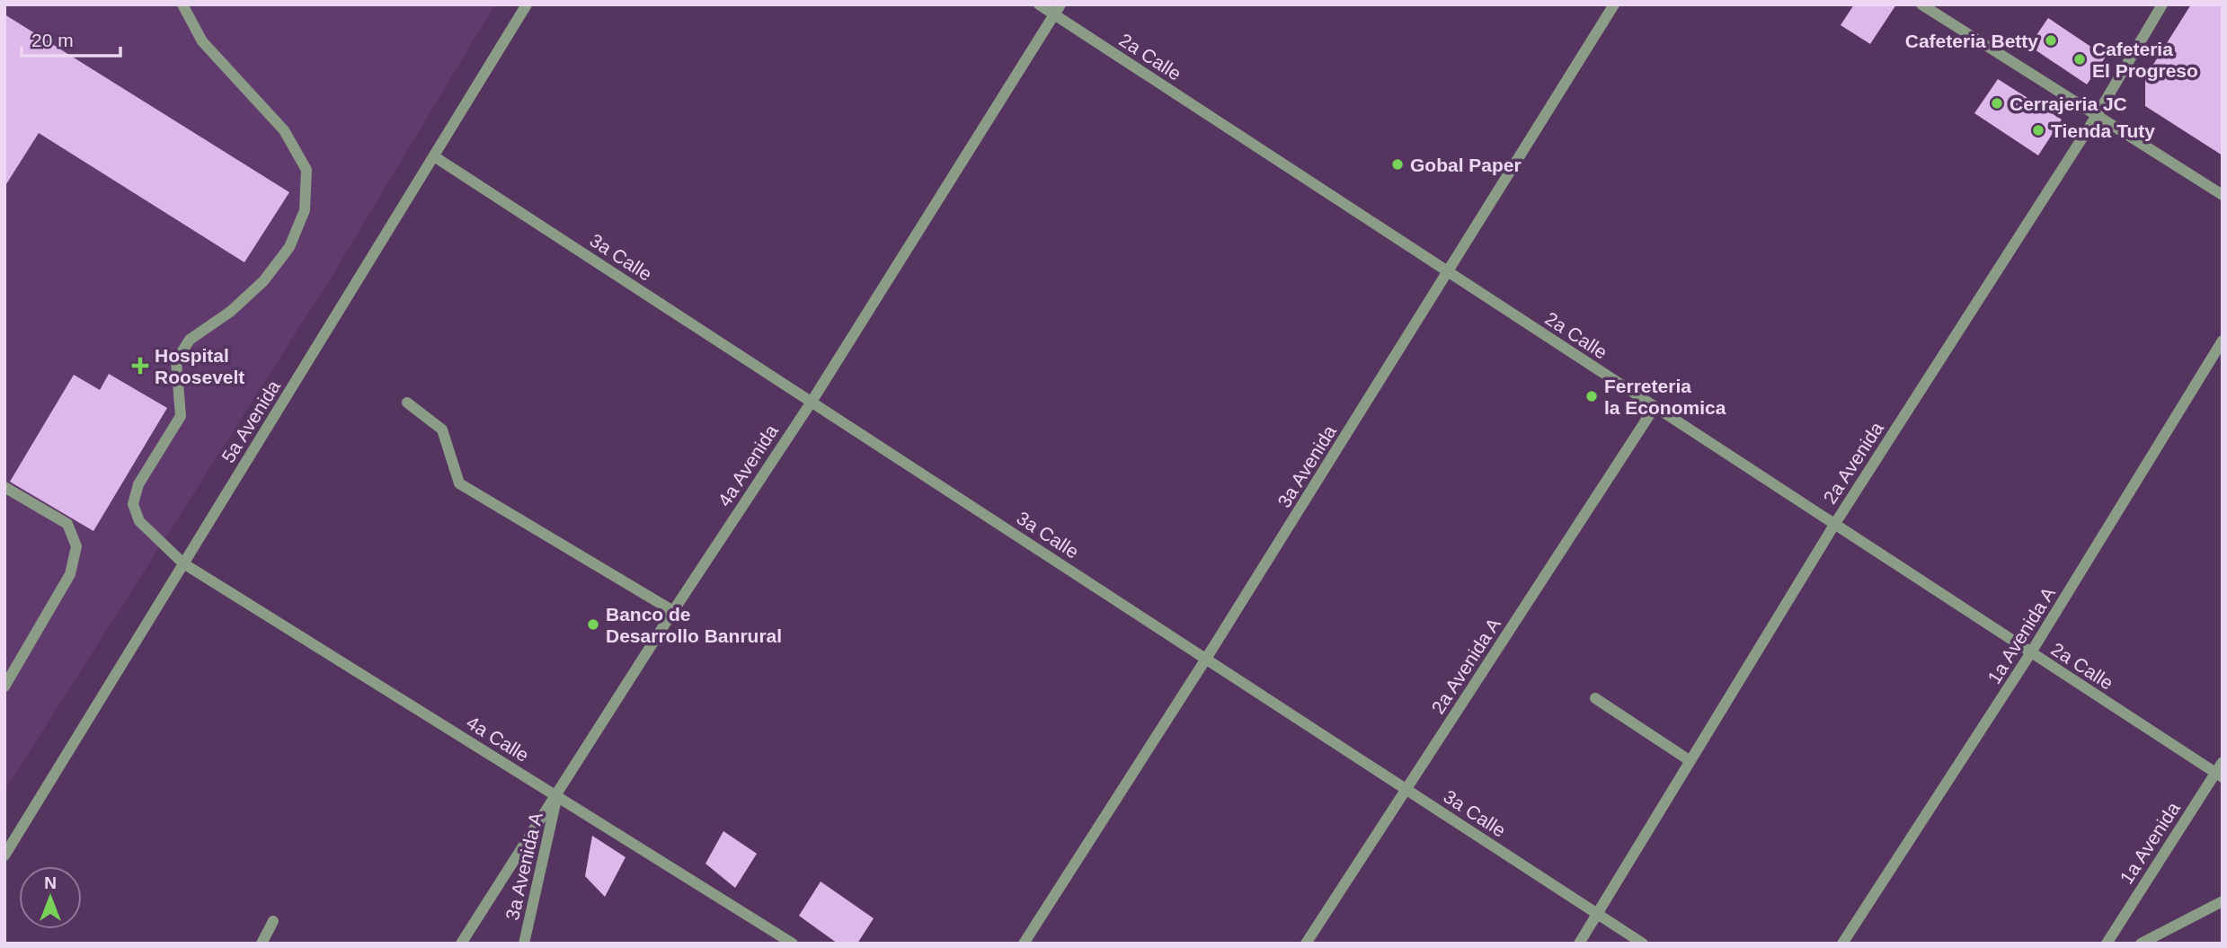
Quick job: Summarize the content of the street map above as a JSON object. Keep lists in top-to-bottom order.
{
  "streets": {
    "street": [
      "2a Calle",
      "3a Calle",
      "5a Avenida",
      "2a Avenida",
      "4a Avenida",
      "3a Avenida",
      "1a Avenida A",
      "2a Avenida A",
      "4a Calle",
      "1a Avenida",
      "3a Avenida A"
    ]
  },
  "crossings": [
    ["2a Calle", "2a Avenida"],
    ["2a Calle", "4a Avenida"],
    ["2a Calle", "3a Avenida"],
    ["2a Calle", "1a Avenida A"],
    ["2a Calle", "2a Avenida A"],
    ["2a Calle", "1a Avenida"],
    ["3a Calle", "5a Avenida"],
    ["3a Calle", "2a Avenida"],
    ["3a Calle", "4a Avenida"],
    ["3a Calle", "3a Avenida"],
    ["3a Calle", "2a Avenida A"],
    ["5a Avenida", "4a Calle"],
    ["4a Avenida", "4a Calle"],
    ["4a Avenida", "3a Avenida A"],
    ["4a Calle", "3a Avenida A"]
  ],
  "places": {
    "other": [
      "Cafeteria Betty",
      "Cafeteria El Progreso",
      "Cerrajeria JC",
      "Tienda Tuty",
      "Gobal Paper",
      "Ferreteria la Economica",
      "Banco de Desarrollo Banrural"
    ],
    "health": ["Hospital Roosevelt"]
  },
  "scale_bar": "20 m",
  "north": "top"
}
